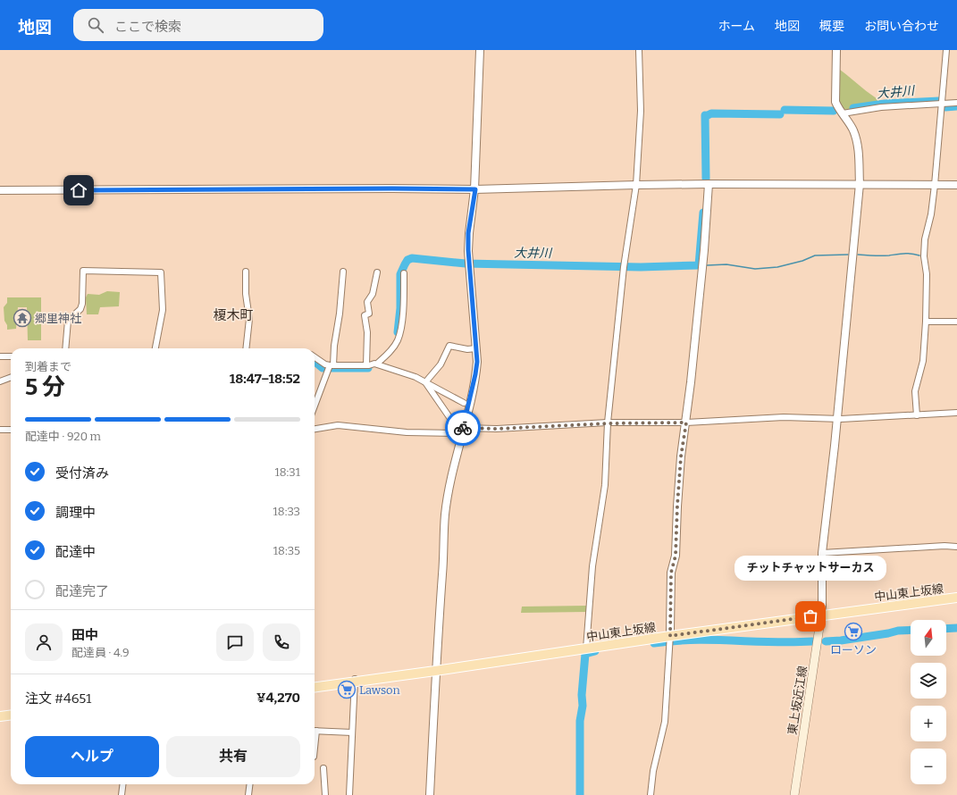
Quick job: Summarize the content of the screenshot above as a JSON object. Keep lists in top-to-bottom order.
{
  "streets": {
    "main road": ["中山東上坂線", "東上坂近江線"]
  },
  "crossings": [
    ["中山東上坂線", "東上坂近江線"]
  ],
  "districts": ["榎木町"],
  "water": ["大井川"],
  "places": {
    "temple": ["郷里神社"],
    "other": ["チットチャットサーカス"],
    "supermarket": ["ローソン", "Lawson"]
  },
  "north": "top",
  "page": {
    "header": "地図",
    "search": "ここで検索",
    "nav": [
      "ホーム",
      "地図",
      "概要",
      "お問い合わせ"
    ],
    "heading": ["5 分", "到着まで", "18:47–18:52"],
    "panel": [
      "田中",
      "配達員 · 4.9",
      "注文 #4651",
      "¥4,270"
    ],
    "bar": "配達中 · 920 m",
    "list": [
      ["受付済み", "18:31"],
      ["調理中", "18:33"],
      ["配達中", "18:35"],
      "配達完了"
    ],
    "bubble": "チットチャットサーカス",
    "map_buttons": ["+", "−"],
    "buttons": ["ヘルプ", "共有"]
  }
}
